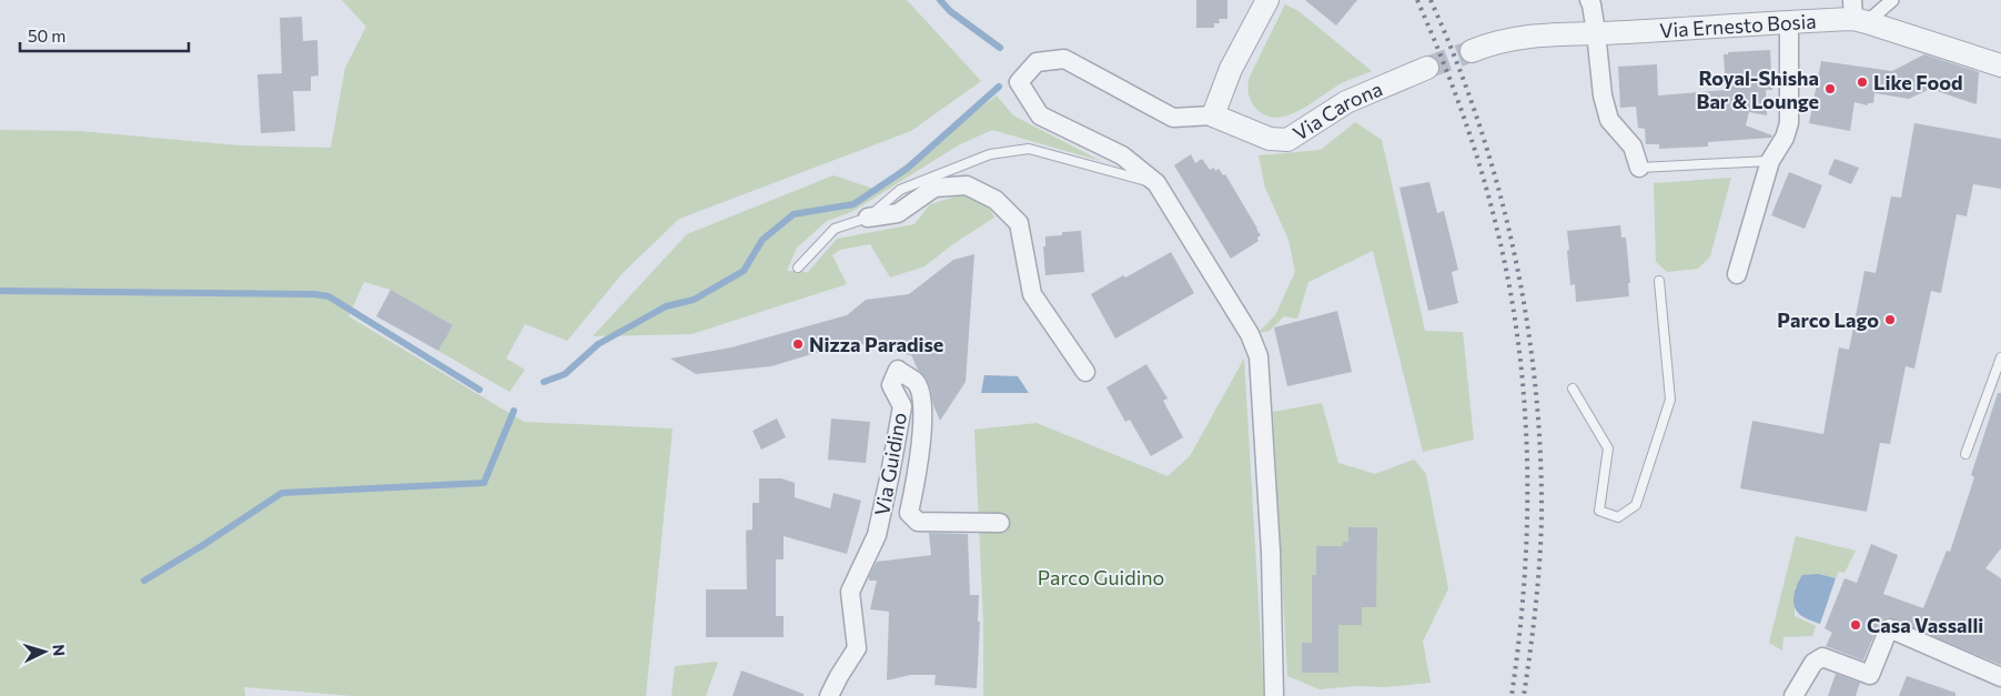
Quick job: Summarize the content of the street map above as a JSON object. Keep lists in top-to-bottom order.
{
  "streets": {
    "street": ["Via Ernesto Bosia", "Via Carona", "Via Guidino"]
  },
  "parks": ["Parco Guidino"],
  "places": [
    "Like Food",
    "Royal-Shisha Bar & Lounge",
    "Parco Lago",
    "Nizza Paradise",
    "Casa Vassalli"
  ],
  "scale_bar": "50 m",
  "north": "right"
}
